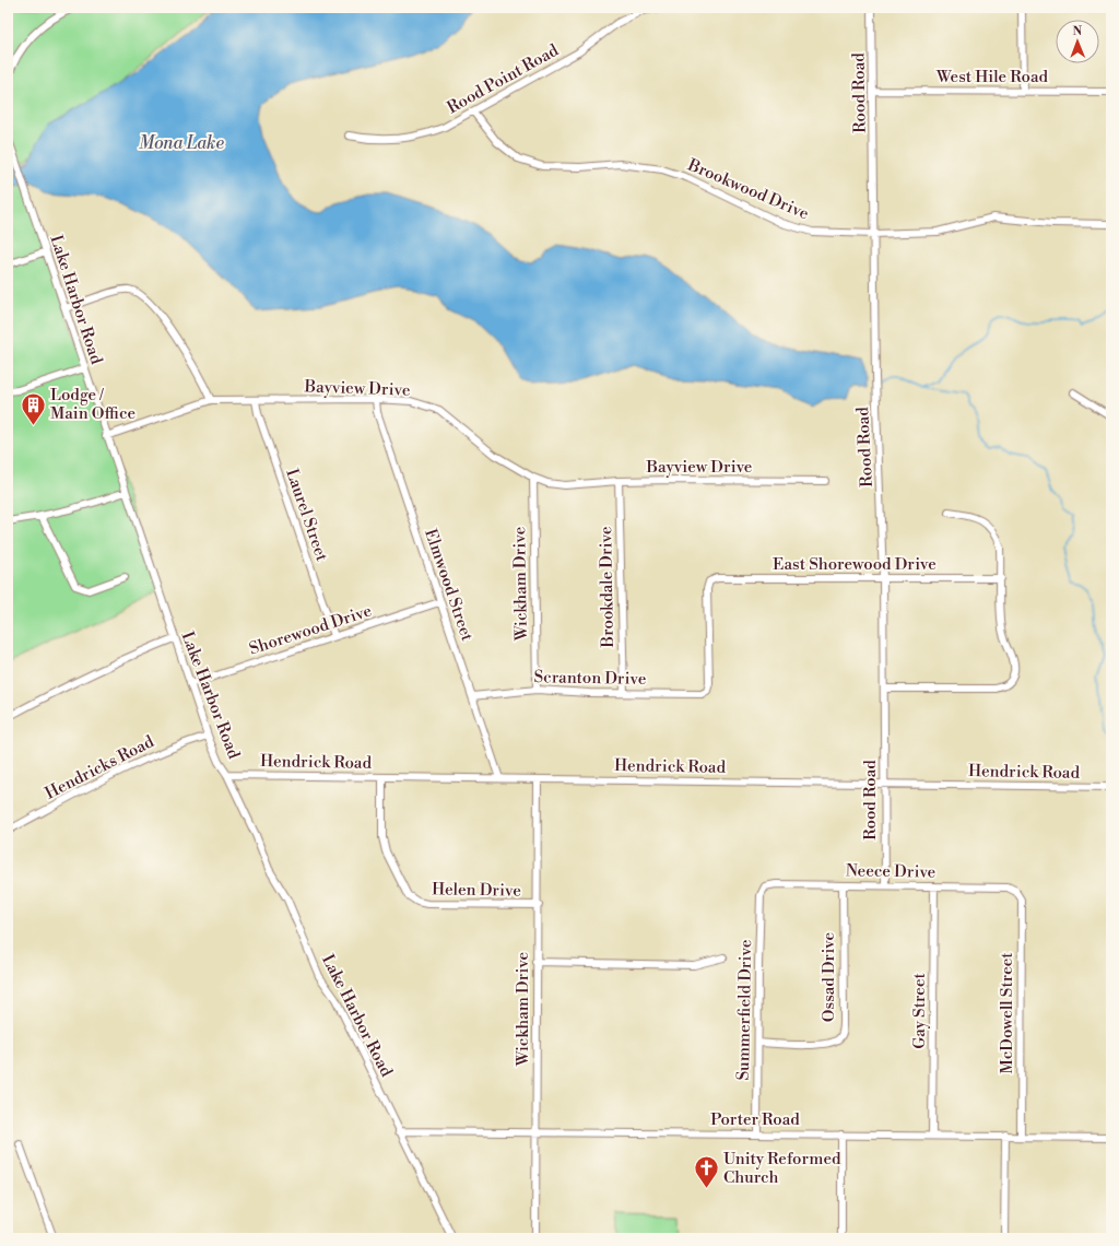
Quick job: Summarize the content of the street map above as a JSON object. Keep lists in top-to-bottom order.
{
  "streets": {
    "street": [
      "West Hile Road",
      "Rood Point Road",
      "Rood Road",
      "Brookwood Drive",
      "Lake Harbor Road",
      "Bayview Drive",
      "Laurel Street",
      "East Shorewood Drive",
      "Wickham Drive",
      "Elmwood Street",
      "Brookdale Drive",
      "Shorewood Drive",
      "Scranton Drive",
      "Hendrick Road",
      "Hendricks Road",
      "Neece Drive",
      "Helen Drive",
      "Ossad Drive",
      "Summerfield Drive",
      "Gay Street",
      "McDowell Street",
      "Porter Road"
    ]
  },
  "crossings": [
    ["West Hile Road", "Rood Road"],
    ["Rood Point Road", "Brookwood Drive"],
    ["Rood Road", "Brookwood Drive"],
    ["Rood Road", "East Shorewood Drive"],
    ["Rood Road", "Hendrick Road"],
    ["Rood Road", "Neece Drive"],
    ["Lake Harbor Road", "Bayview Drive"],
    ["Lake Harbor Road", "Shorewood Drive"],
    ["Lake Harbor Road", "Hendrick Road"],
    ["Lake Harbor Road", "Hendricks Road"],
    ["Lake Harbor Road", "Porter Road"],
    ["Bayview Drive", "Laurel Street"],
    ["Bayview Drive", "Wickham Drive"],
    ["Bayview Drive", "Elmwood Street"],
    ["Bayview Drive", "Brookdale Drive"],
    ["Laurel Street", "Shorewood Drive"],
    ["East Shorewood Drive", "Scranton Drive"],
    ["Wickham Drive", "Scranton Drive"],
    ["Wickham Drive", "Hendrick Road"],
    ["Wickham Drive", "Helen Drive"],
    ["Wickham Drive", "Porter Road"],
    ["Elmwood Street", "Shorewood Drive"],
    ["Elmwood Street", "Scranton Drive"],
    ["Elmwood Street", "Hendrick Road"],
    ["Brookdale Drive", "Scranton Drive"],
    ["Hendrick Road", "Helen Drive"],
    ["Neece Drive", "Ossad Drive"],
    ["Neece Drive", "Summerfield Drive"],
    ["Neece Drive", "Gay Street"],
    ["Neece Drive", "McDowell Street"],
    ["Ossad Drive", "Summerfield Drive"],
    ["Summerfield Drive", "Porter Road"],
    ["Gay Street", "Porter Road"],
    ["McDowell Street", "Porter Road"]
  ],
  "water": ["Mona Lake"],
  "places": {
    "building": ["Lodge / Main Office"],
    "church": ["Unity Reformed Church"]
  },
  "north": "top"
}
